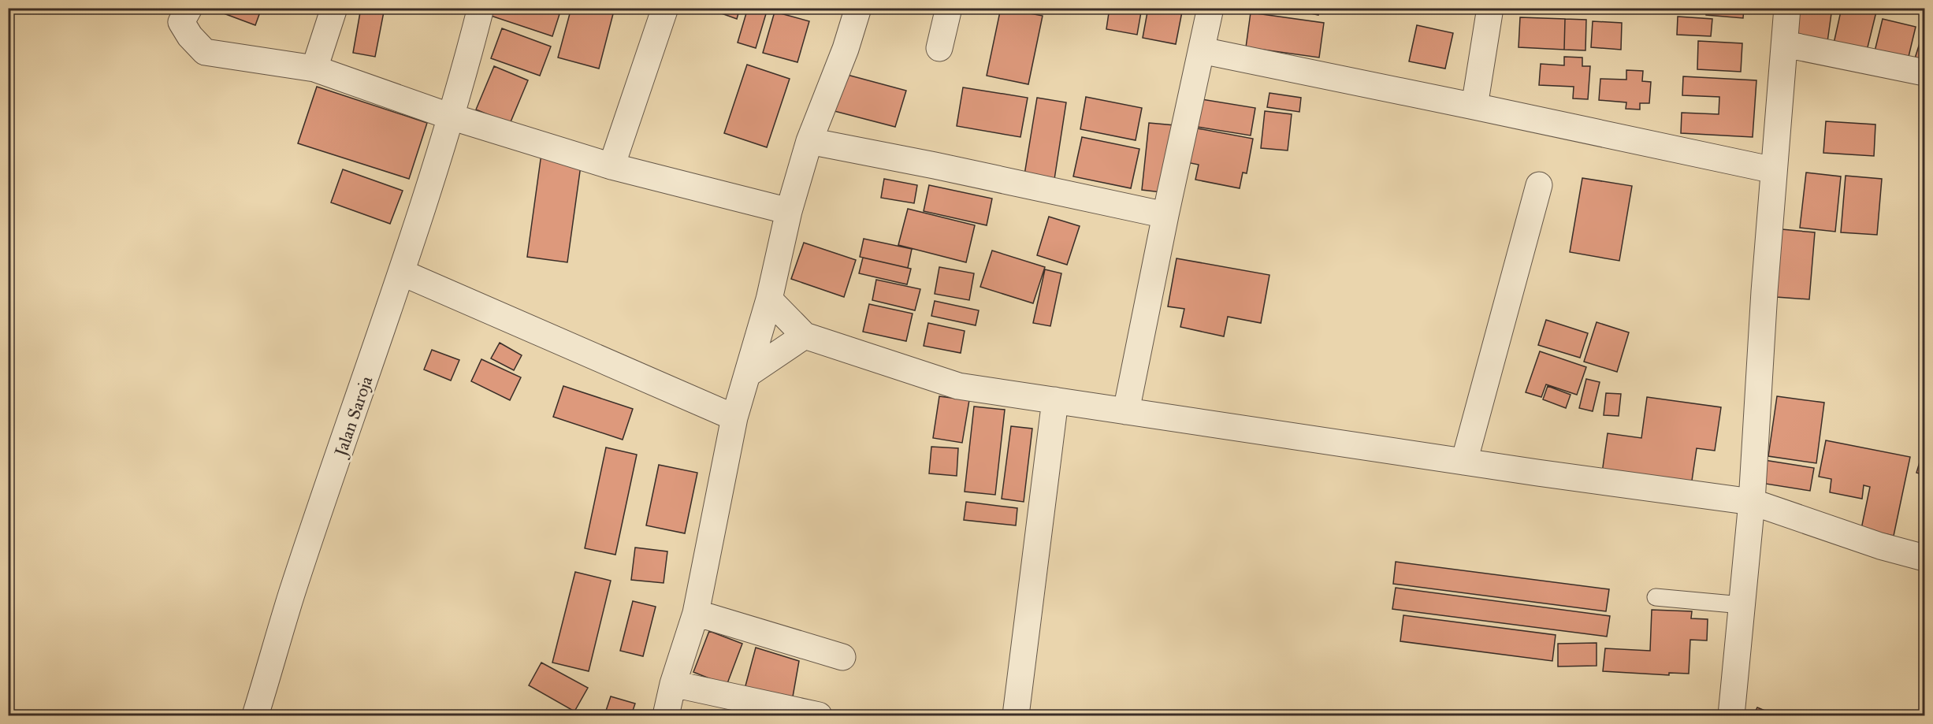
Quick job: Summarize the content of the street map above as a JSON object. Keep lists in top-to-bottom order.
{
  "streets": {
    "street": ["Jalan Saroja"]
  }
}
